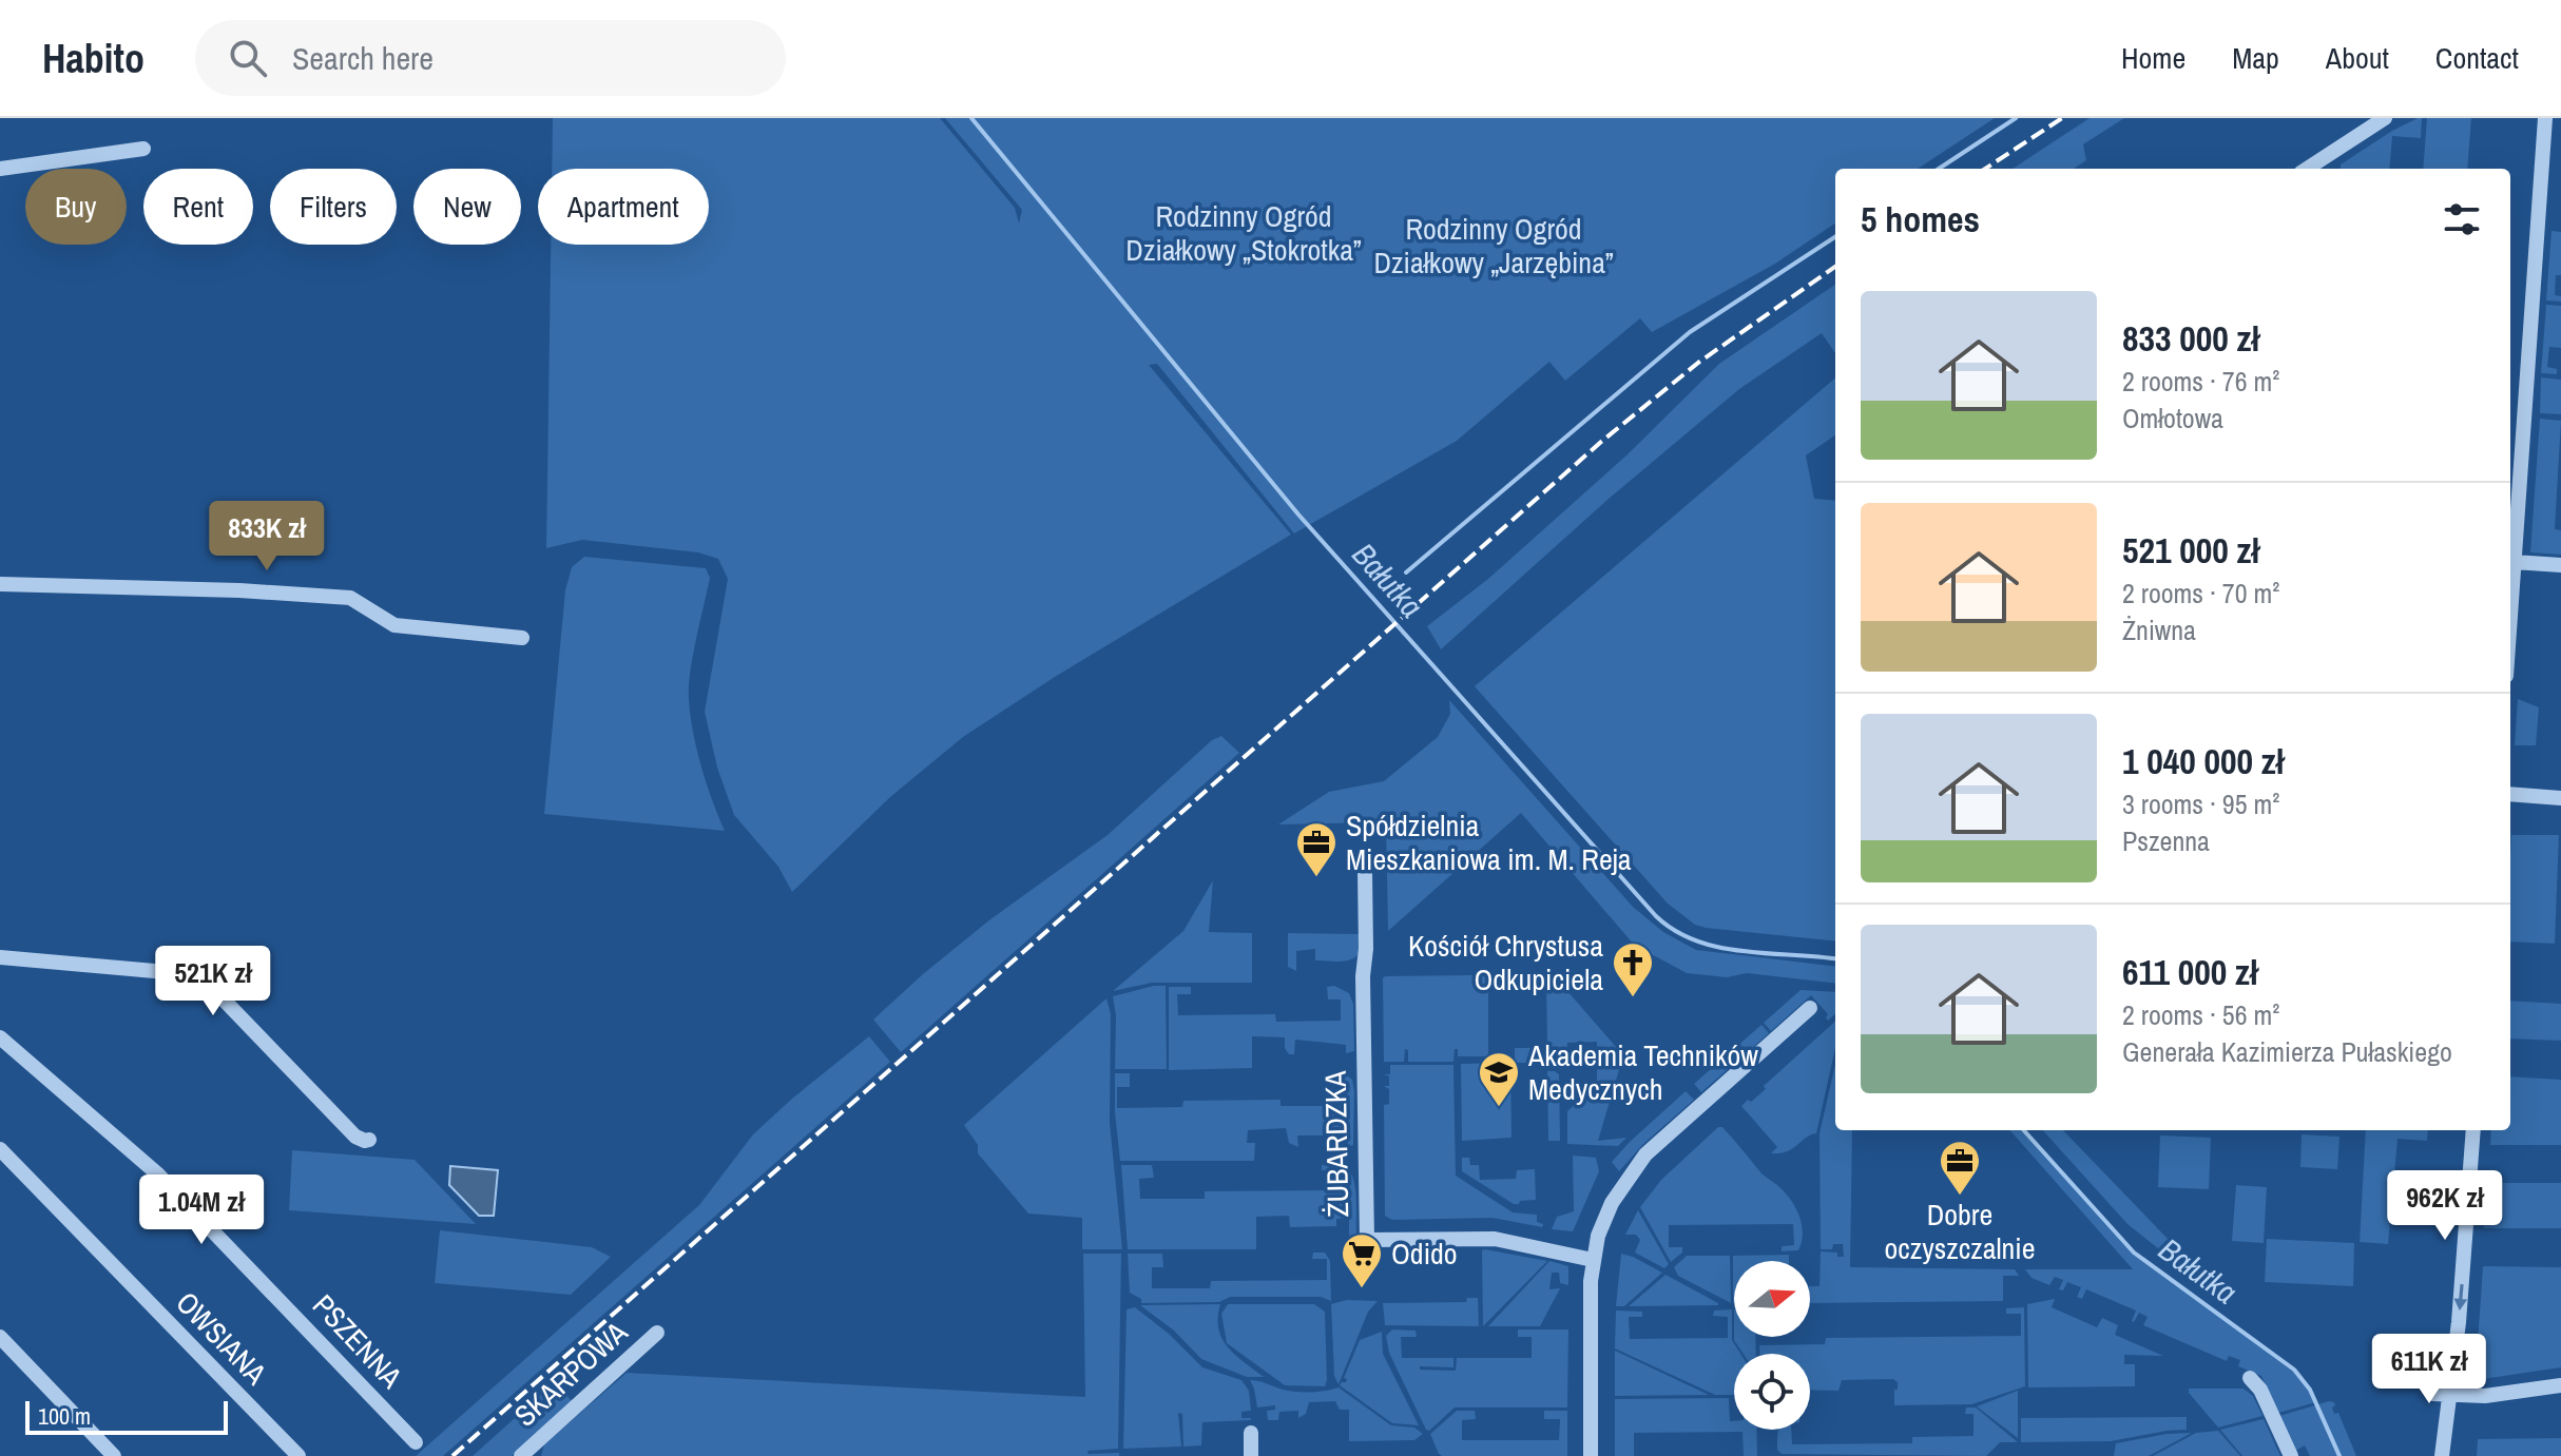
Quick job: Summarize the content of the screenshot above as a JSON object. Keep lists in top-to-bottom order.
{
  "streets": {
    "street": [
      "ŻUBARDZKA",
      "OWSIANA",
      "PSZENNA",
      "SKARPOWA"
    ]
  },
  "water": ["Bałutka"],
  "parks": ["Rodzinny Ogród Działkowy „Stokrotka”", "Rodzinny Ogród Działkowy „Jarzębina”"],
  "places": {
    "office": ["Spółdzielnia Mieszkaniowa im. M. Reja", "Dobre oczyszczalnie"],
    "church": ["Kościół Chrystusa Odkupiciela"],
    "school or university": ["Akademia Techników Medycznych"],
    "supermarket": ["Odido"]
  },
  "scale_bar": "100 m",
  "north": "right",
  "page": {
    "header": "Habito",
    "search": "Search here",
    "nav": [
      "Home",
      "Map",
      "About",
      "Contact"
    ],
    "chip": [
      "Buy",
      "Rent",
      "Filters",
      "New",
      "Apartment"
    ],
    "heading": "5 homes",
    "list": [
      {
        "name": "833 000 zł",
        "note": "2 rooms · 76 m² · Omłotowa"
      },
      {
        "name": "521 000 zł",
        "note": "2 rooms · 70 m² · Żniwna"
      },
      {
        "name": "1 040 000 zł",
        "note": "3 rooms · 95 m² · Pszenna"
      },
      {
        "name": "611 000 zł",
        "note": "2 rooms · 56 m² · Generała Kazimierza Pułaskiego"
      }
    ],
    "price": [
      "833K zł",
      "521K zł",
      "962K zł",
      "1.04M zł",
      "611K zł"
    ],
    "scale": "100 m"
  }
}
